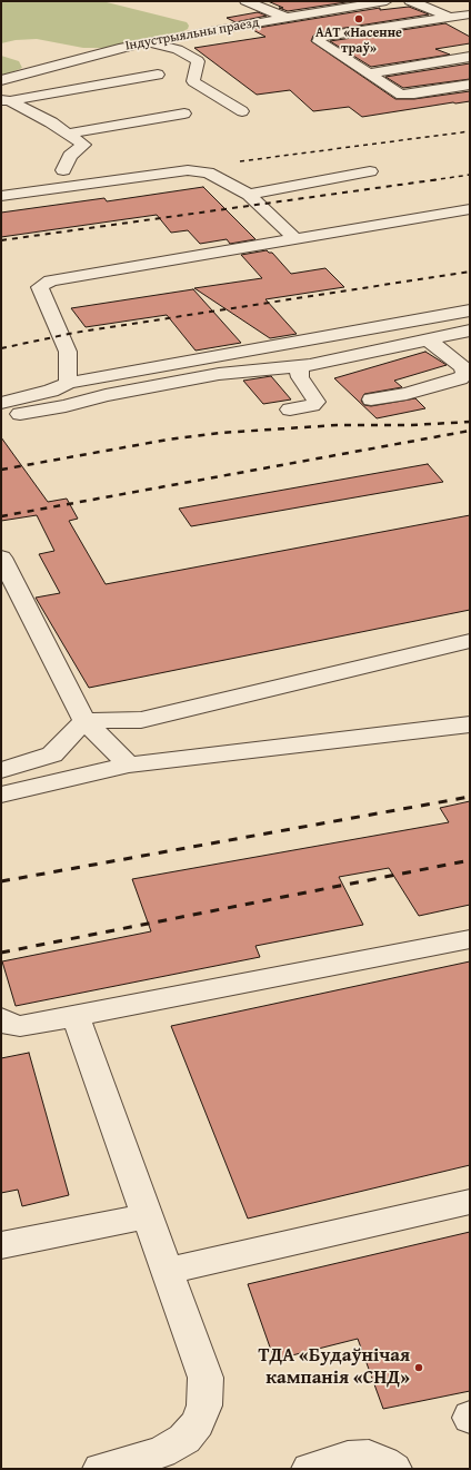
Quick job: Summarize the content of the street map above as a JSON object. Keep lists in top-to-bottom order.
{
  "streets": {
    "street": ["Індустрыяльны праезд"]
  },
  "places": ["ААТ «Насенне траў»", "ТДА «Будаўнічая кампанія «СНД»"]
}
